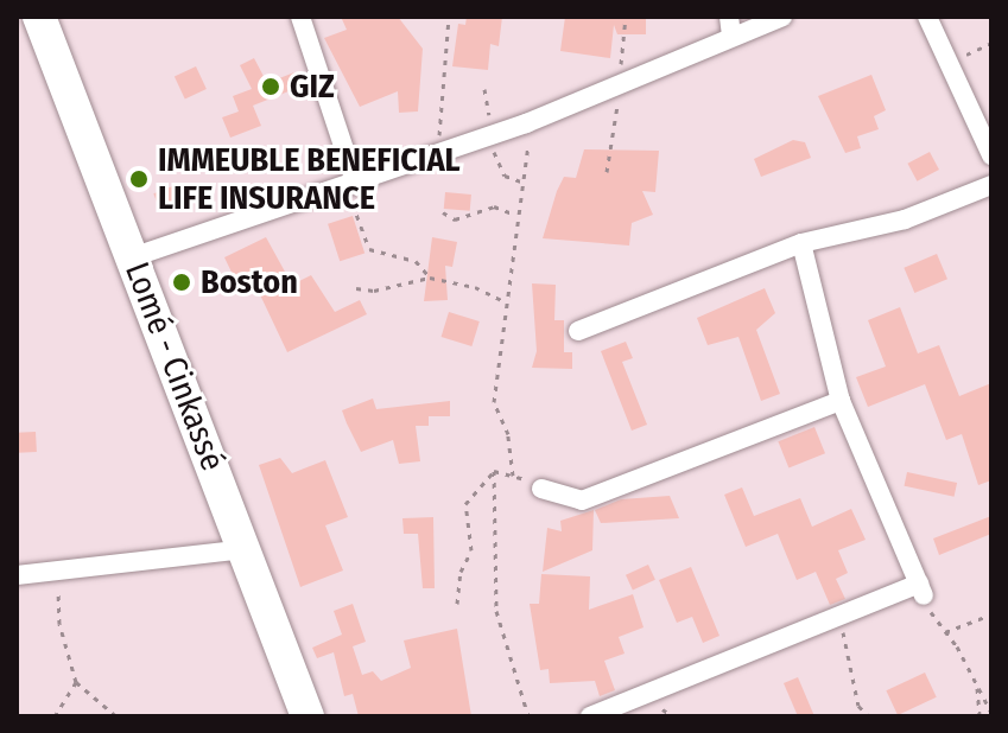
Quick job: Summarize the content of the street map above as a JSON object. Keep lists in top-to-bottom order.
{
  "streets": {
    "highway": ["Lomé - Cinkassé"]
  },
  "places": ["GIZ", "IMMEUBLE BENEFICIAL LIFE INSURANCE", "Boston"]
}
